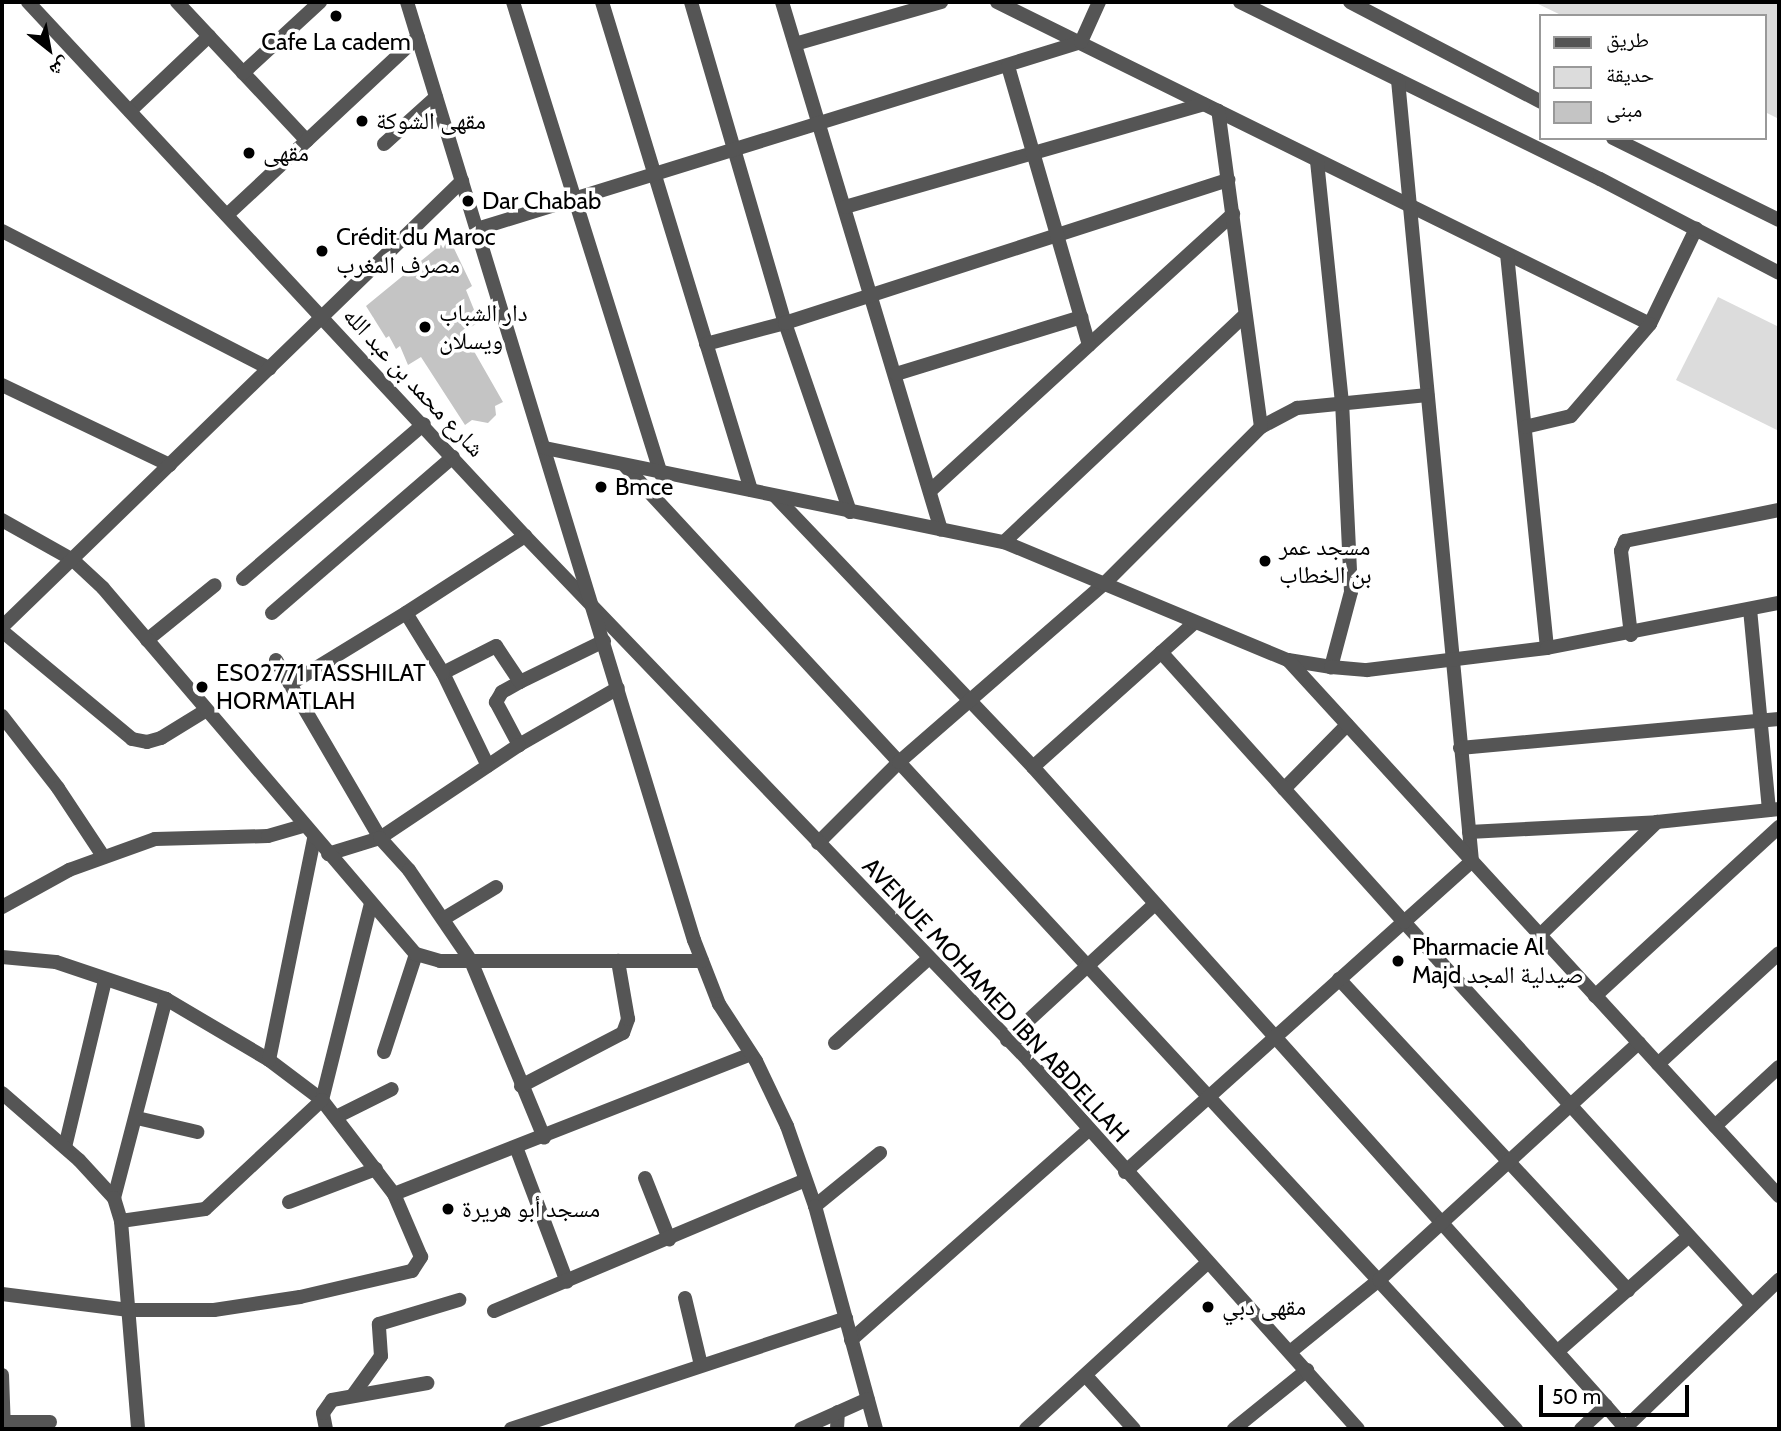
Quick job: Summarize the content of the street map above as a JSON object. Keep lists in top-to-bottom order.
{
  "streets": {
    "street": ["شارع محمد بن عبد الله", "AVENUE MOHAMED IBN ABDELLAH"]
  },
  "crossings": [
    ["شارع محمد بن عبد الله", "AVENUE MOHAMED IBN ABDELLAH"]
  ],
  "places": [
    "Cafe La cadem",
    "مقهى الشوكة",
    "مقهى",
    "Dar Chabab",
    "Crédit du Maroc مصرف المغرب",
    "دار الشباب ويسلان",
    "Bmce",
    "مسجد عمر بن الخطاب",
    "ES02771 TASSHILAT HORMATLAH",
    "Pharmacie Al Majd صيدلية المجد",
    "مسجد أبو هريرة",
    "مقهى دبي"
  ],
  "legend": ["طريق", "حديقة", "مبنى"],
  "scale_bar": "50 m",
  "north": "bottom right"
}
